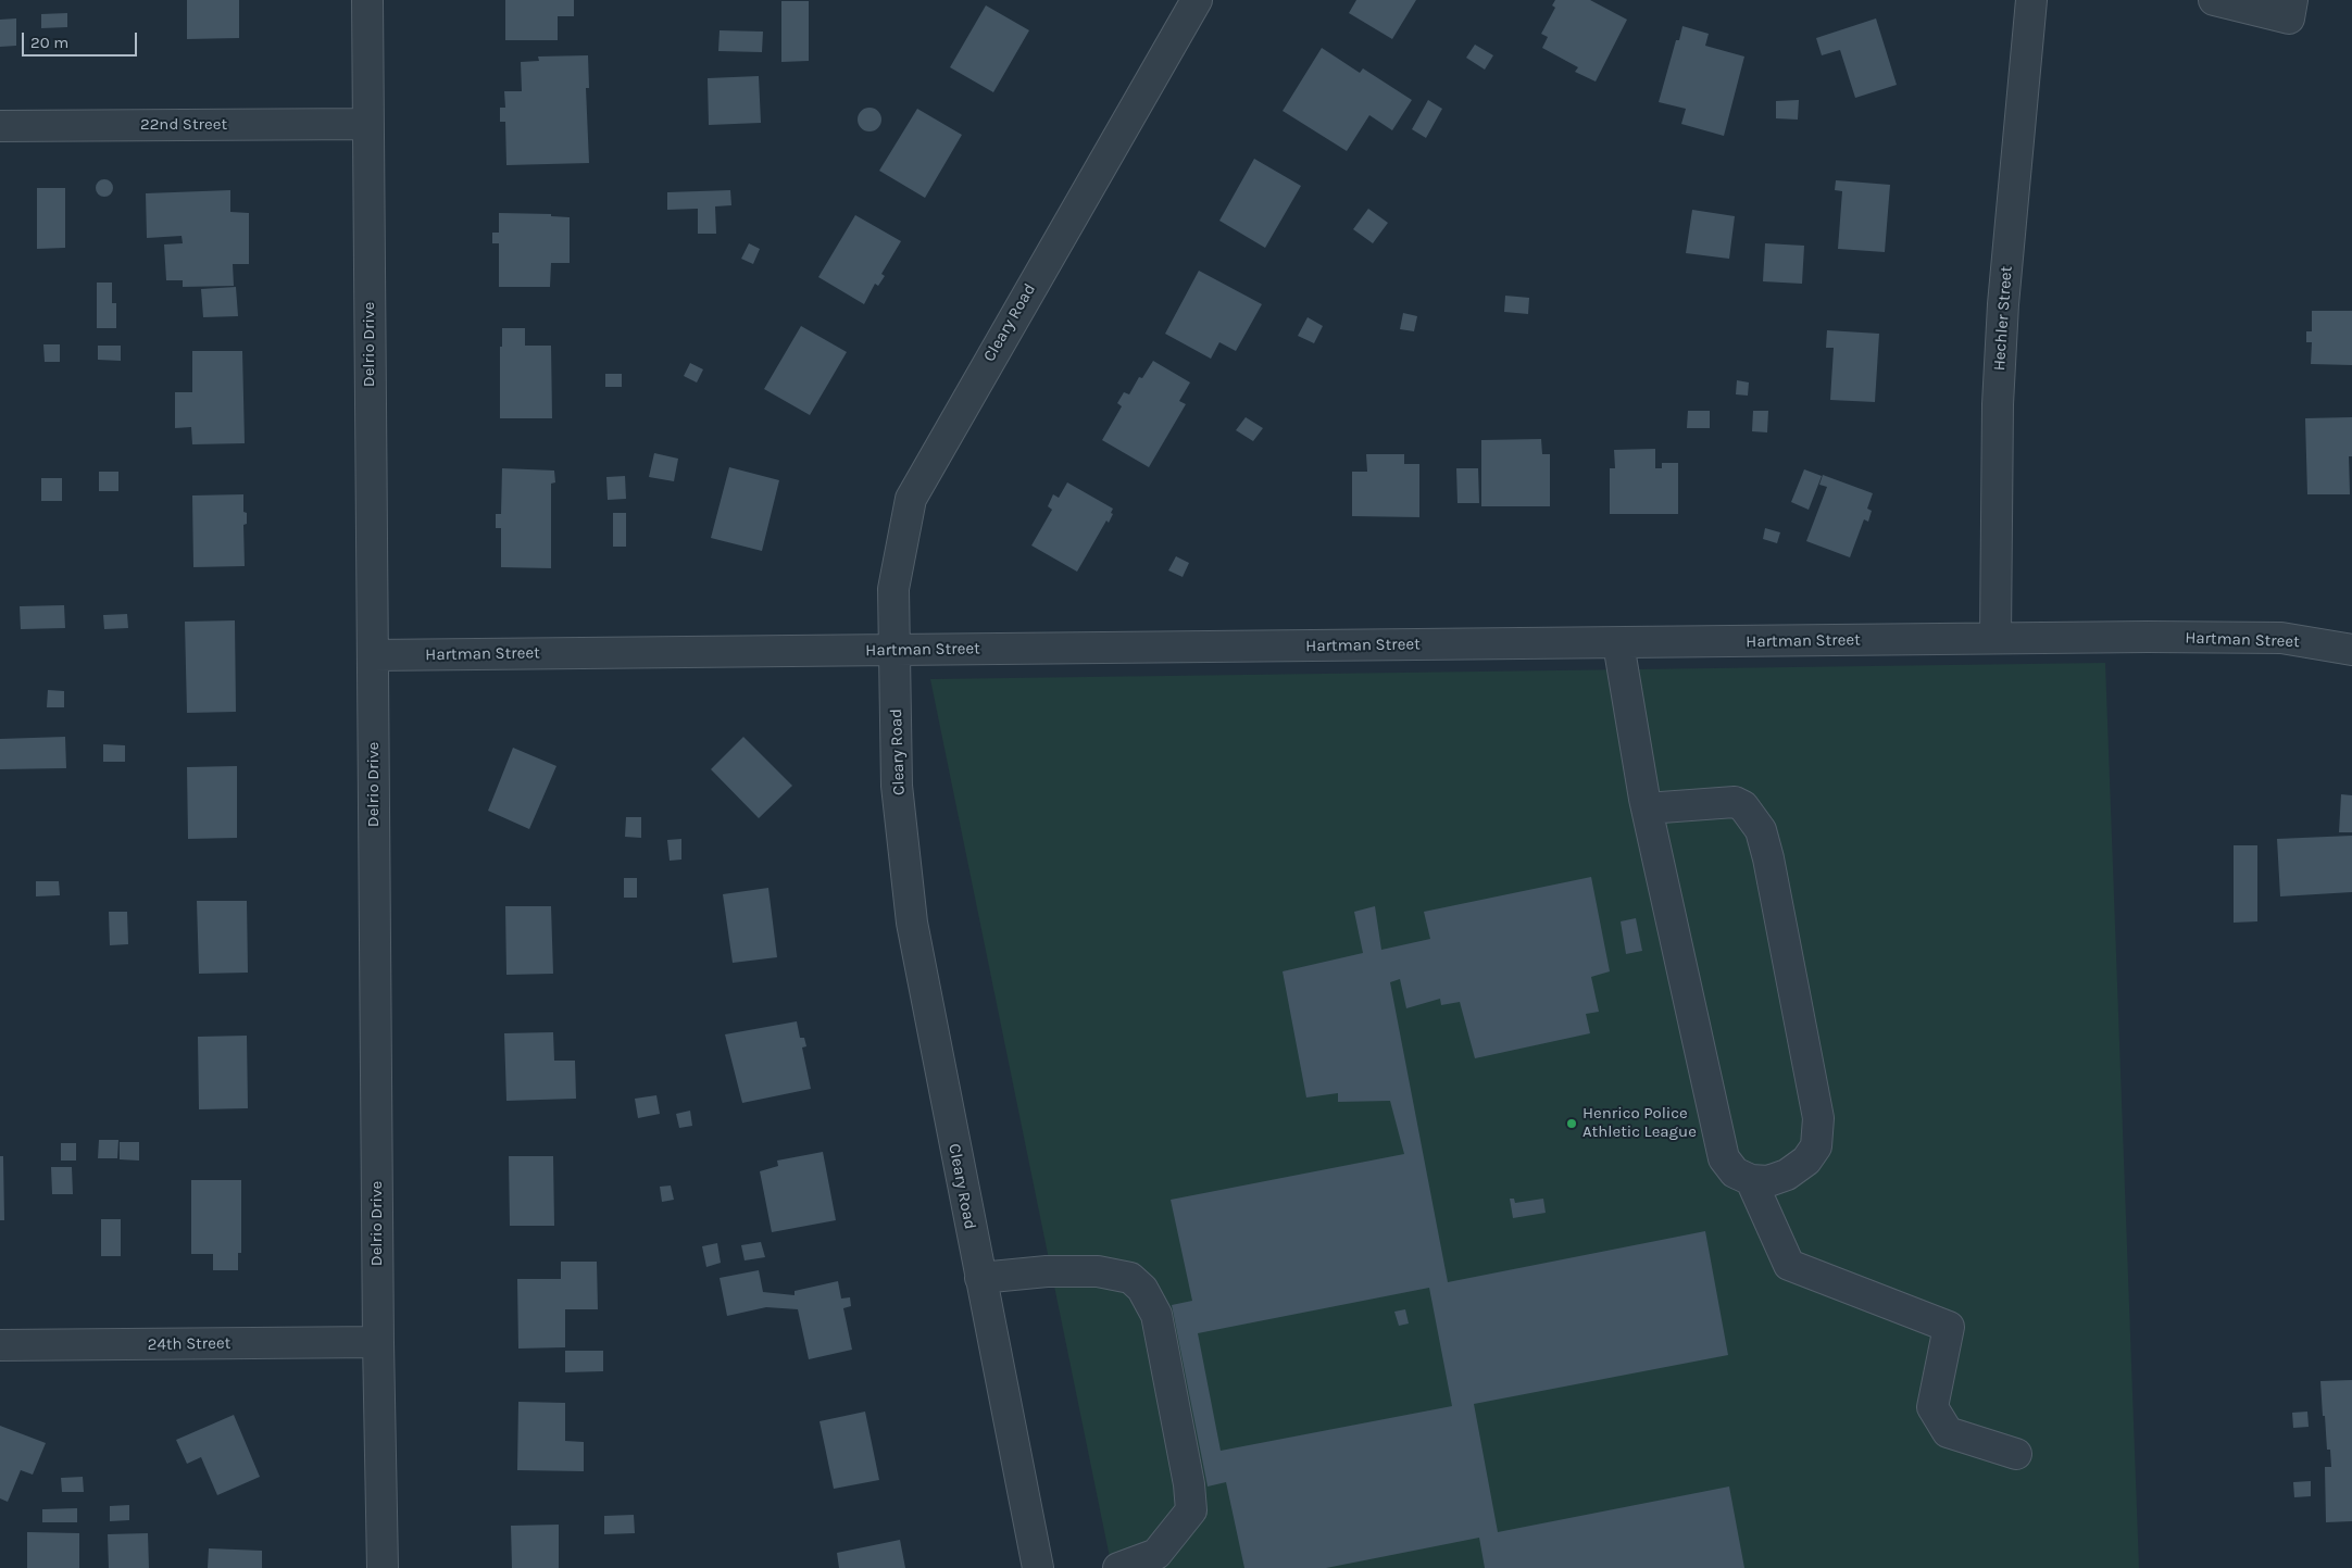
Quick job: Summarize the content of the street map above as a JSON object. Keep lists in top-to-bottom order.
{
  "streets": {
    "street": [
      "22nd Street",
      "Hechler Street",
      "Cleary Road",
      "Delrio Drive",
      "Hartman Street",
      "24th Street"
    ]
  },
  "crossings": [
    ["22nd Street", "Delrio Drive"],
    ["Hechler Street", "Hartman Street"],
    ["Cleary Road", "Hartman Street"],
    ["Delrio Drive", "Hartman Street"],
    ["Delrio Drive", "24th Street"]
  ],
  "places": ["Henrico Police Athletic League"],
  "scale_bar": "20 m"
}
